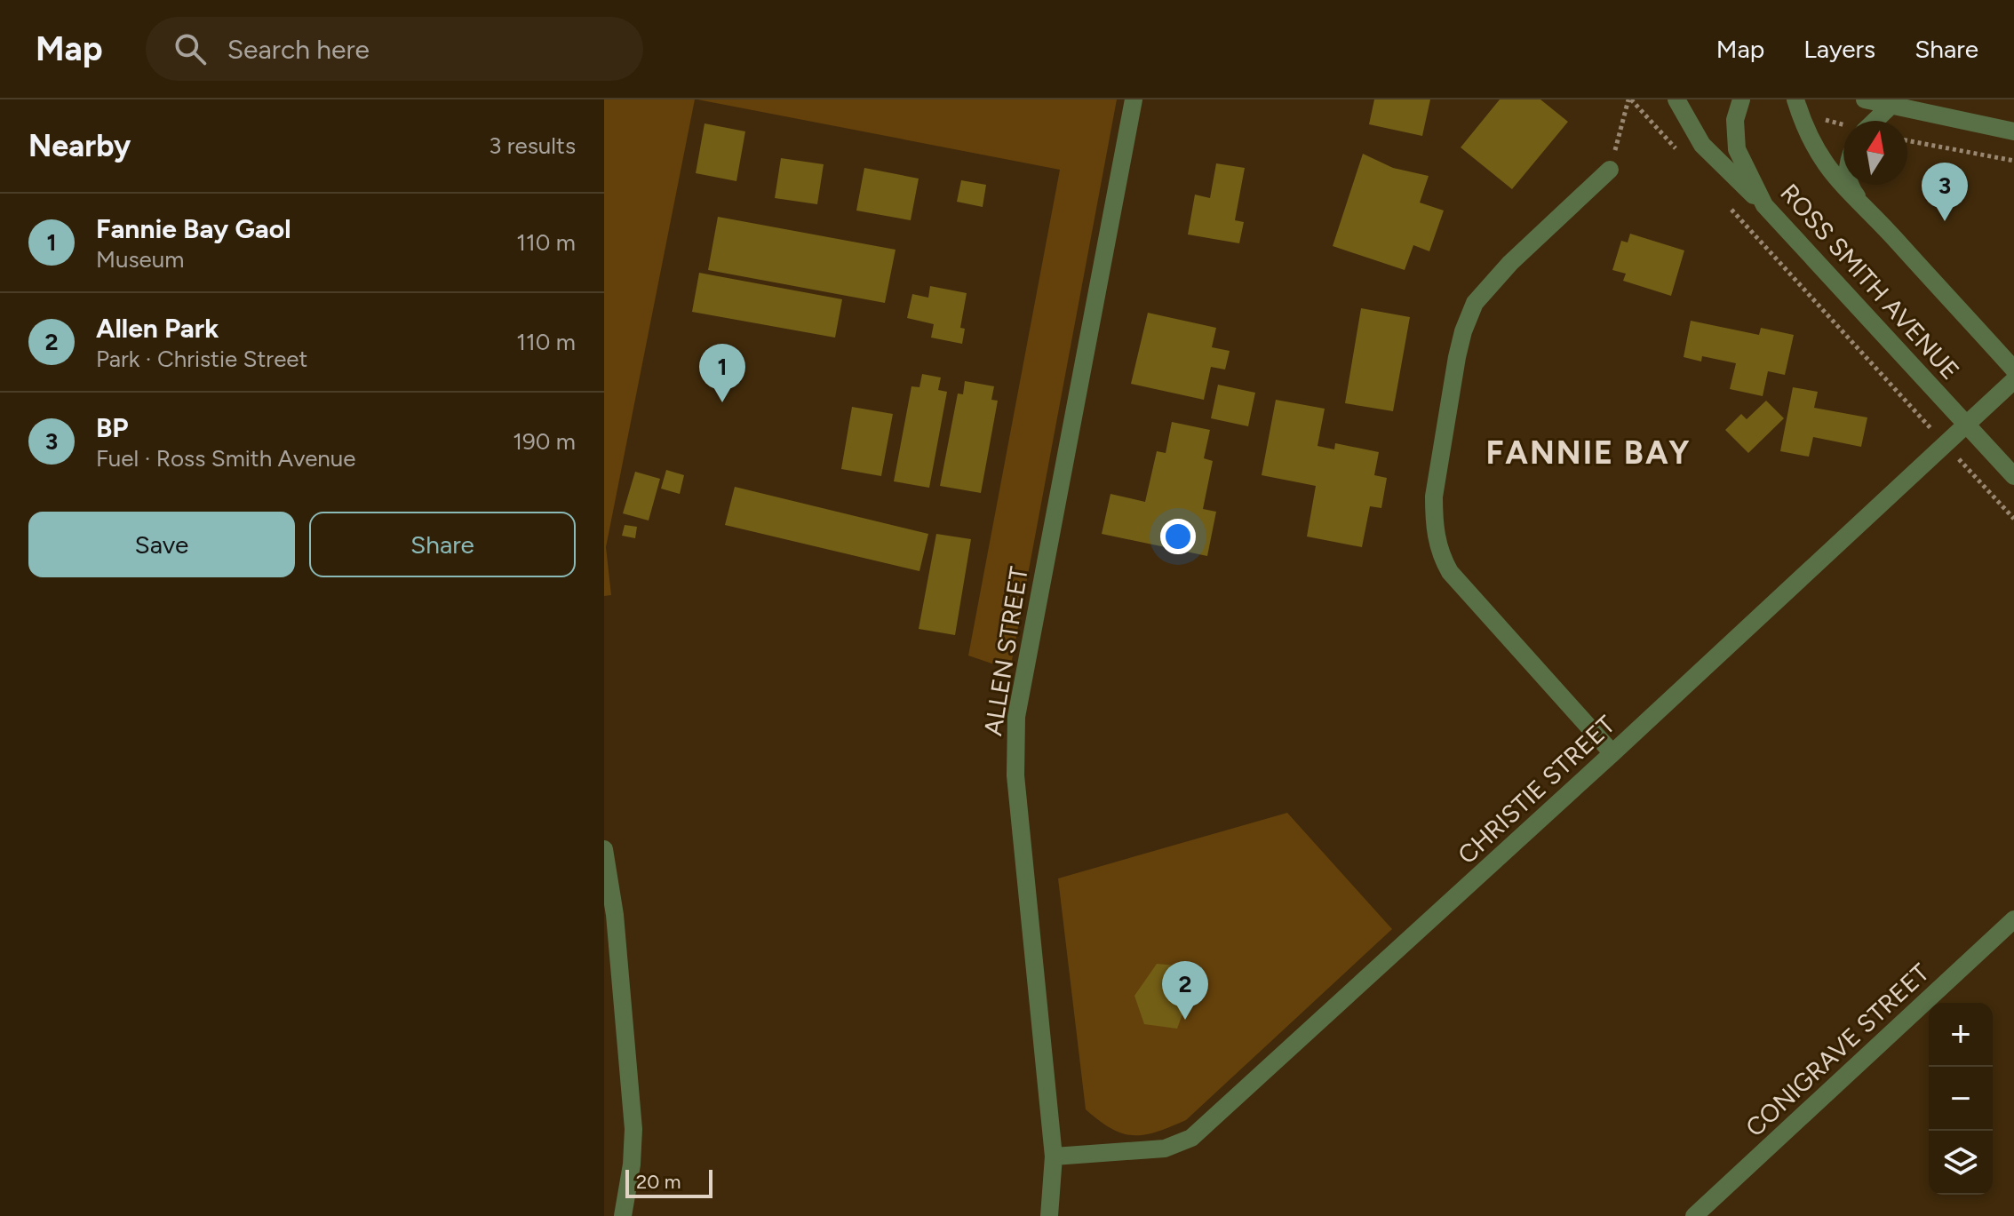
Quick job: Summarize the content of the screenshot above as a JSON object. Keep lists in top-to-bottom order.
{
  "streets": {
    "street": [
      "ROSS SMITH AVENUE",
      "ALLEN STREET",
      "CHRISTIE STREET",
      "CONIGRAVE STREET"
    ]
  },
  "crossings": [
    ["ROSS SMITH AVENUE", "CHRISTIE STREET"],
    ["ALLEN STREET", "CHRISTIE STREET"]
  ],
  "districts": ["FANNIE BAY"],
  "scale_bar": "20 m",
  "north": "top",
  "page": {
    "header": "Map",
    "search": "Search here",
    "nav": ["Map", "Layers", "Share"],
    "heading": ["Nearby", "3 results"],
    "pins": ["3", "1", "2"],
    "list": [
      {
        "mark": "1",
        "name": "Fannie Bay Gaol",
        "note": "Museum",
        "value": "110 m"
      },
      {
        "mark": "2",
        "name": "Allen Park",
        "note": "Park · Christie Street",
        "value": "110 m"
      },
      {
        "mark": "3",
        "name": "BP",
        "note": "Fuel · Ross Smith Avenue",
        "value": "190 m"
      }
    ],
    "buttons": ["Save", "Share"],
    "map_buttons": ["+", "−"],
    "scale": "20 m"
  }
}
